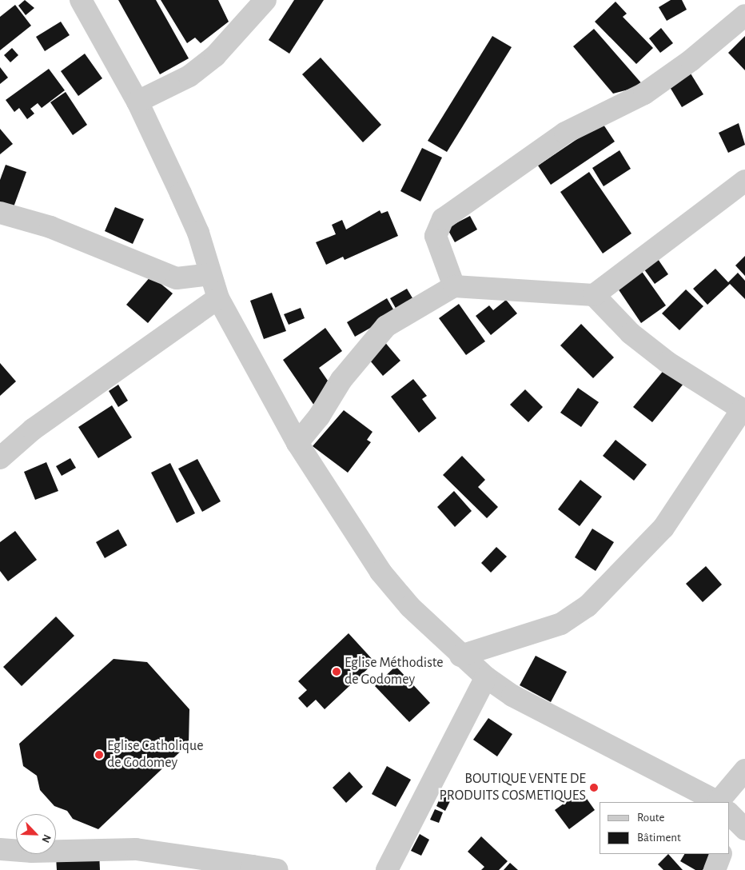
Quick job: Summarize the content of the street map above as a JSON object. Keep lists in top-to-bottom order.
{
  "places": ["Eglise Méthodiste de Godomey", "Eglise Catholique de Godomey", "BOUTIQUE VENTE DE PRODUITS COSMETIQUES"],
  "legend": ["Route", "Bâtiment"],
  "north": "bottom right"
}
